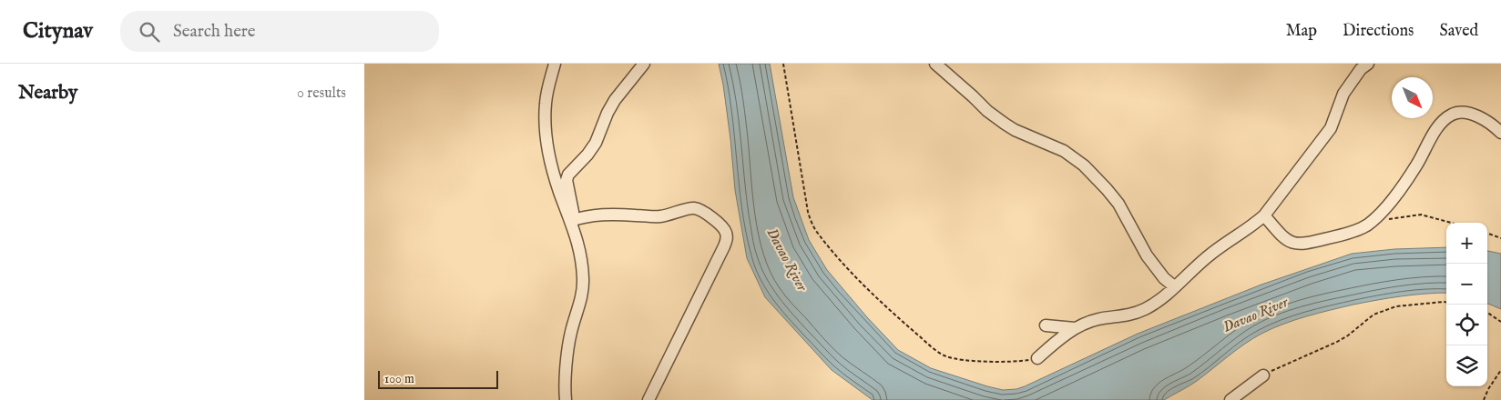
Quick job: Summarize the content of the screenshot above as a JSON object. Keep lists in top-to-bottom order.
{
  "water": ["Davao River"],
  "scale_bar": "100 m",
  "north": "bottom right",
  "page": {
    "header": "Citynav",
    "search": "Search here",
    "nav": ["Map", "Directions", "Saved"],
    "heading": ["Nearby", "0 results"],
    "map_buttons": ["+", "−"],
    "scale": "100 m"
  }
}
